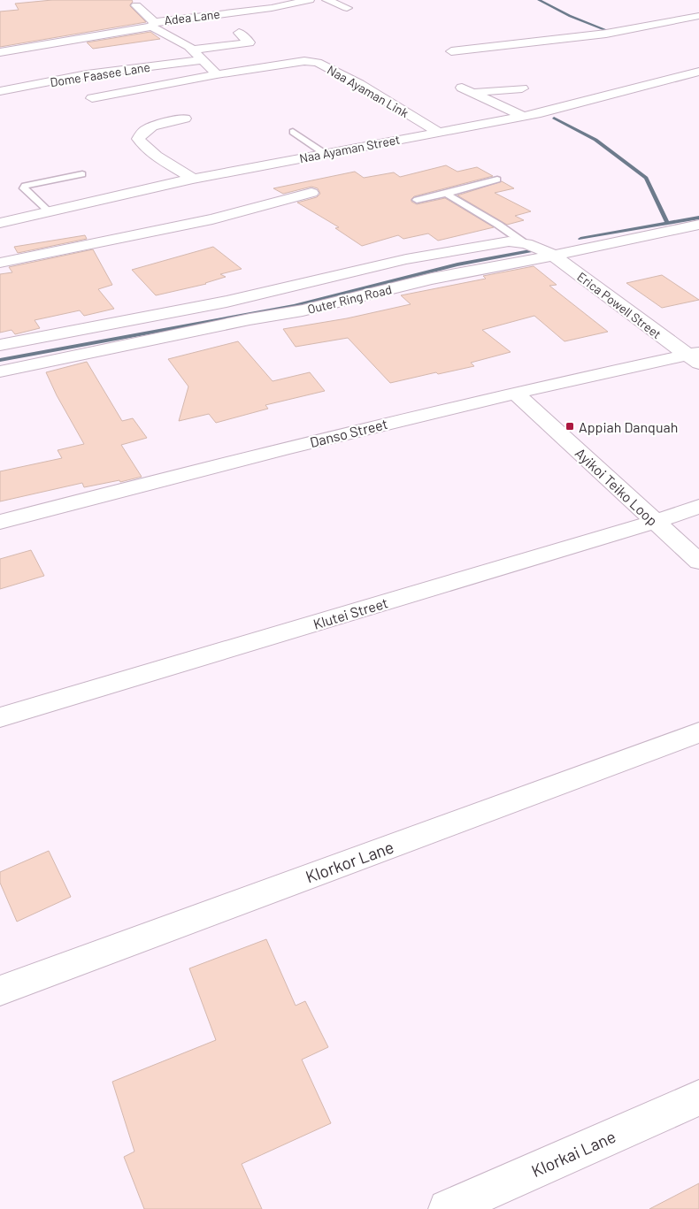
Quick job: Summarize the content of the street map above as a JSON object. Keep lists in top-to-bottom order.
{
  "streets": {
    "street": [
      "Adea Lane",
      "Dome Faasee Lane",
      "Naa Ayaman Link",
      "Naa Ayaman Street",
      "Outer Ring Road",
      "Erica Powell Street",
      "Danso Street",
      "Ayikoi Teiko Loop",
      "Klutei Street",
      "Klorkor Lane",
      "Klorkai Lane"
    ]
  },
  "crossings": [
    ["Naa Ayaman Link", "Naa Ayaman Street"],
    ["Outer Ring Road", "Erica Powell Street"],
    ["Erica Powell Street", "Danso Street"],
    ["Danso Street", "Ayikoi Teiko Loop"],
    ["Ayikoi Teiko Loop", "Klutei Street"]
  ],
  "places": {
    "transit": ["Appiah Danquah"]
  }
}
